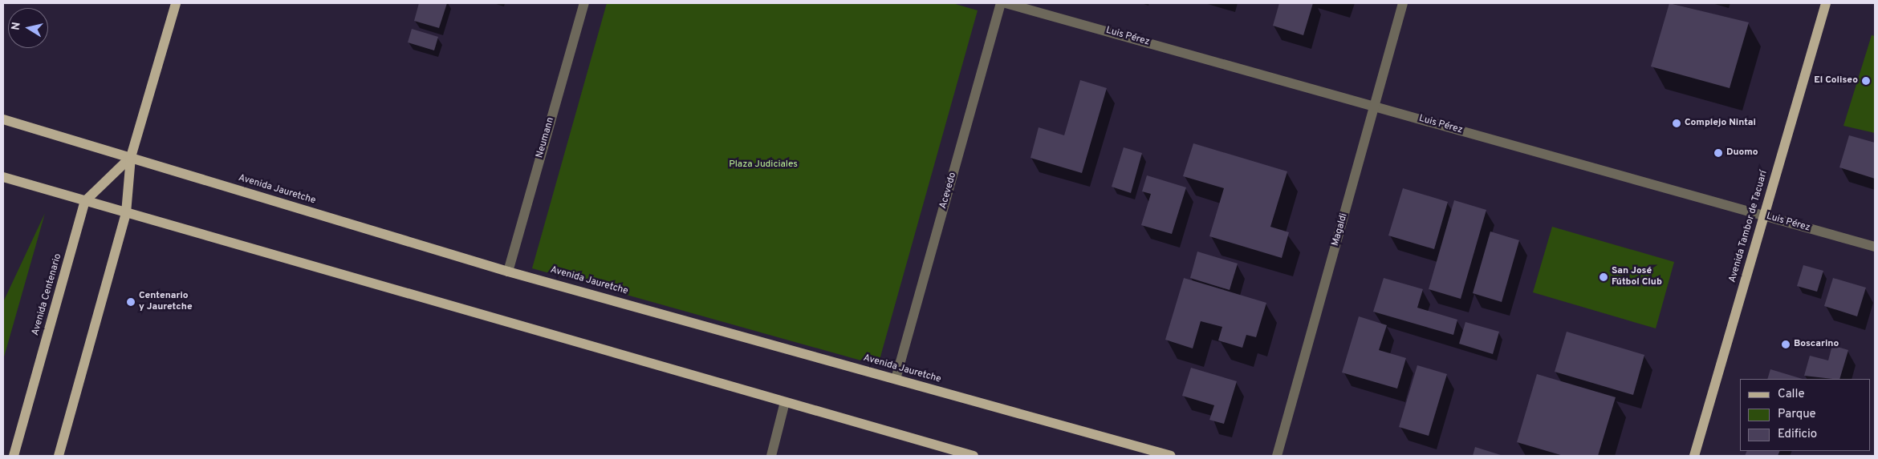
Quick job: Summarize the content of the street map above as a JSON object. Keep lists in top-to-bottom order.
{
  "streets": {
    "main road": ["Avenida Jauretche", "Avenida Tambor de Tacuarí", "Avenida Centenario"],
    "street": [
      "Luis Pérez",
      "Neumann",
      "Acevedo",
      "Magaldi"
    ]
  },
  "crossings": [
    ["Luis Pérez", "Avenida Tambor de Tacuarí"],
    ["Luis Pérez", "Magaldi"],
    ["Neumann", "Avenida Jauretche"],
    ["Avenida Jauretche", "Acevedo"]
  ],
  "parks": ["Plaza Judiciales"],
  "places": [
    "El Coliseo",
    "Complejo Nintai",
    "Duomo",
    "San José Fútbol Club",
    "Centenario y Jauretche",
    "Boscarino"
  ],
  "legend": ["Calle", "Parque", "Edificio"],
  "north": "left"
}
